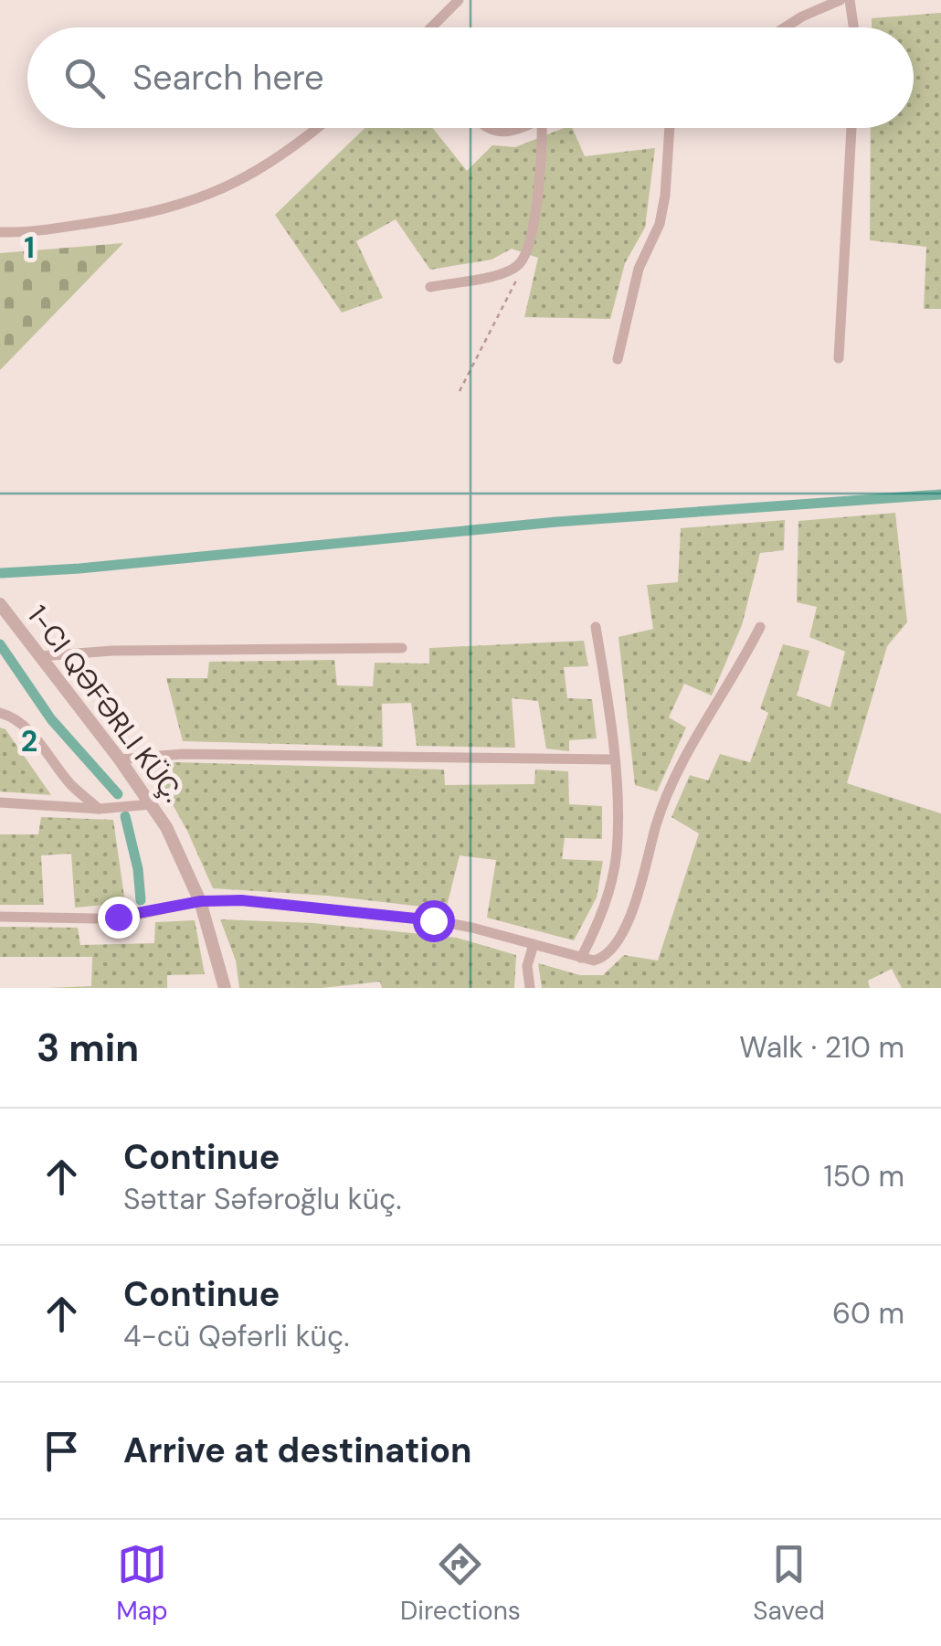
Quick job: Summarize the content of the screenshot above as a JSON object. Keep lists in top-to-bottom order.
{
  "streets": {
    "street": ["1-CI QƏFƏRLI KÜÇ."]
  },
  "page": {
    "search": "Search here",
    "heading": ["3 min", "Walk · 210 m"],
    "list": [
      ["Continue", "Səttar Səfəroğlu küç.", "150 m"],
      ["Continue", "4-cü Qəfərli küç.", "60 m"],
      "Arrive at destination"
    ],
    "nav": ["Map", "Directions", "Saved"]
  },
  "grid": {
    "rows": ["1", "2"]
  }
}
